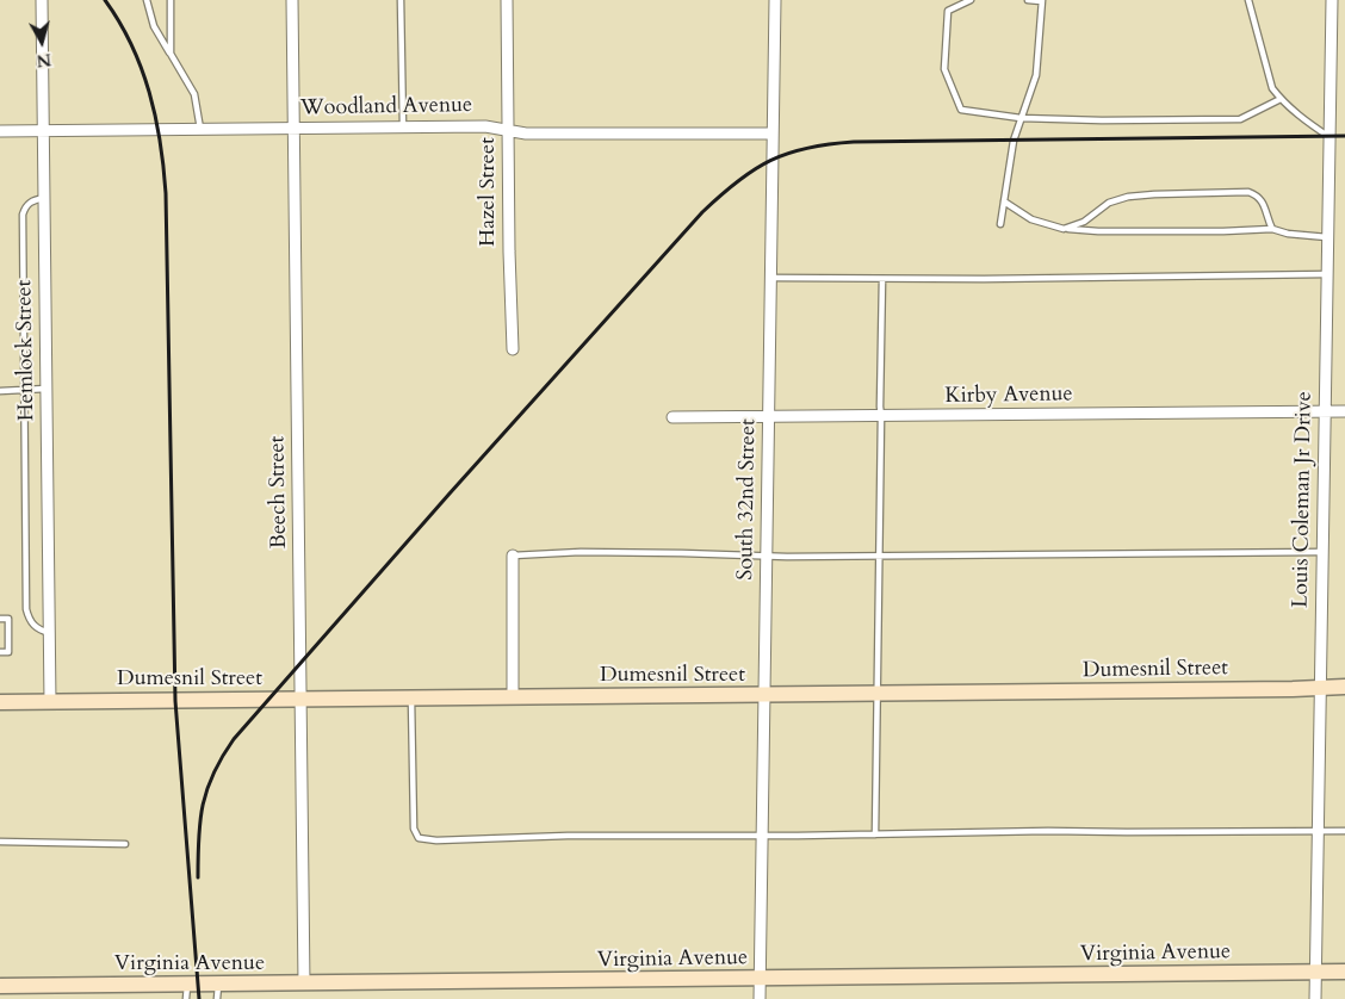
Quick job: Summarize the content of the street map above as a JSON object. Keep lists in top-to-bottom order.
{
  "streets": {
    "main road": ["Dumesnil Street", "Virginia Avenue"],
    "street": [
      "Woodland Avenue",
      "Hazel Street",
      "Hemlock Street",
      "Kirby Avenue",
      "Beech Street",
      "South 32nd Street",
      "Louis Coleman Jr Drive"
    ]
  },
  "crossings": [
    ["Woodland Avenue", "Hazel Street"],
    ["Woodland Avenue", "Hemlock Street"],
    ["Woodland Avenue", "Beech Street"],
    ["Woodland Avenue", "South 32nd Street"],
    ["Hemlock Street", "Dumesnil Street"],
    ["Kirby Avenue", "South 32nd Street"],
    ["Kirby Avenue", "Louis Coleman Jr Drive"],
    ["Beech Street", "Dumesnil Street"],
    ["Beech Street", "Virginia Avenue"],
    ["South 32nd Street", "Dumesnil Street"],
    ["South 32nd Street", "Virginia Avenue"],
    ["Louis Coleman Jr Drive", "Dumesnil Street"],
    ["Louis Coleman Jr Drive", "Virginia Avenue"]
  ],
  "north": "bottom"
}
